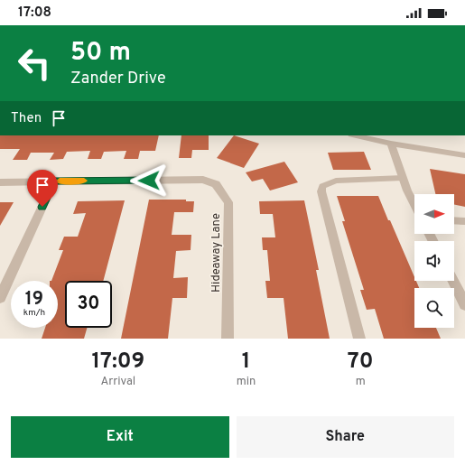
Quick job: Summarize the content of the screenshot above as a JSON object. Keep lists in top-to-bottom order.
{
  "streets": {
    "street": ["Hideaway Lane"]
  },
  "north": "right",
  "page": {
    "status": "17:08",
    "turn": ["50 m", "Zander Drive"],
    "then": "Then",
    "speed": "19 km/h",
    "limit": "30",
    "eta": [
      "17:09",
      "Arrival",
      "1",
      "min",
      "70",
      "m"
    ],
    "buttons": ["Exit", "Share"]
  }
}
